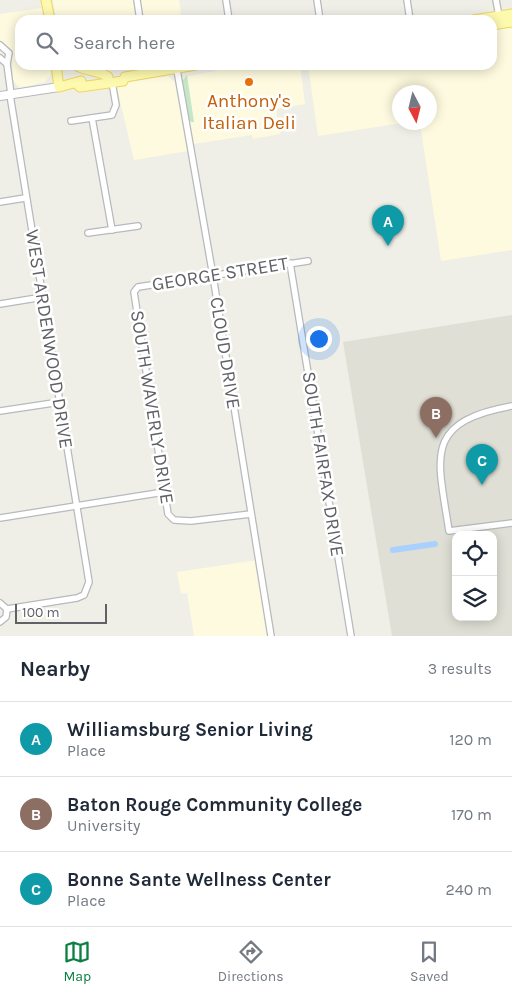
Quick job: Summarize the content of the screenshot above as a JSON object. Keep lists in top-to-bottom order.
{
  "streets": {
    "street": [
      "GEORGE STREET",
      "WEST ARDENWOOD DRIVE",
      "CLOUD DRIVE",
      "SOUTH WAVERLY DRIVE",
      "SOUTH FAIRFAX DRIVE"
    ]
  },
  "crossings": [
    ["GEORGE STREET", "CLOUD DRIVE"],
    ["GEORGE STREET", "SOUTH WAVERLY DRIVE"],
    ["GEORGE STREET", "SOUTH FAIRFAX DRIVE"],
    ["CLOUD DRIVE", "SOUTH WAVERLY DRIVE"]
  ],
  "places": ["Anthony's Italian Deli"],
  "scale_bar": "100 m",
  "north": "bottom",
  "page": {
    "search": "Search here",
    "pins": ["A", "B", "C"],
    "scale": "100 m",
    "heading": ["Nearby", "3 results"],
    "list": [
      {
        "mark": "A",
        "name": "Williamsburg Senior Living",
        "note": "Place",
        "value": "120 m"
      },
      {
        "mark": "B",
        "name": "Baton Rouge Community College",
        "note": "University",
        "value": "170 m"
      },
      {
        "mark": "C",
        "name": "Bonne Sante Wellness Center",
        "note": "Place",
        "value": "240 m"
      }
    ],
    "nav": ["Map", "Directions", "Saved"]
  }
}
